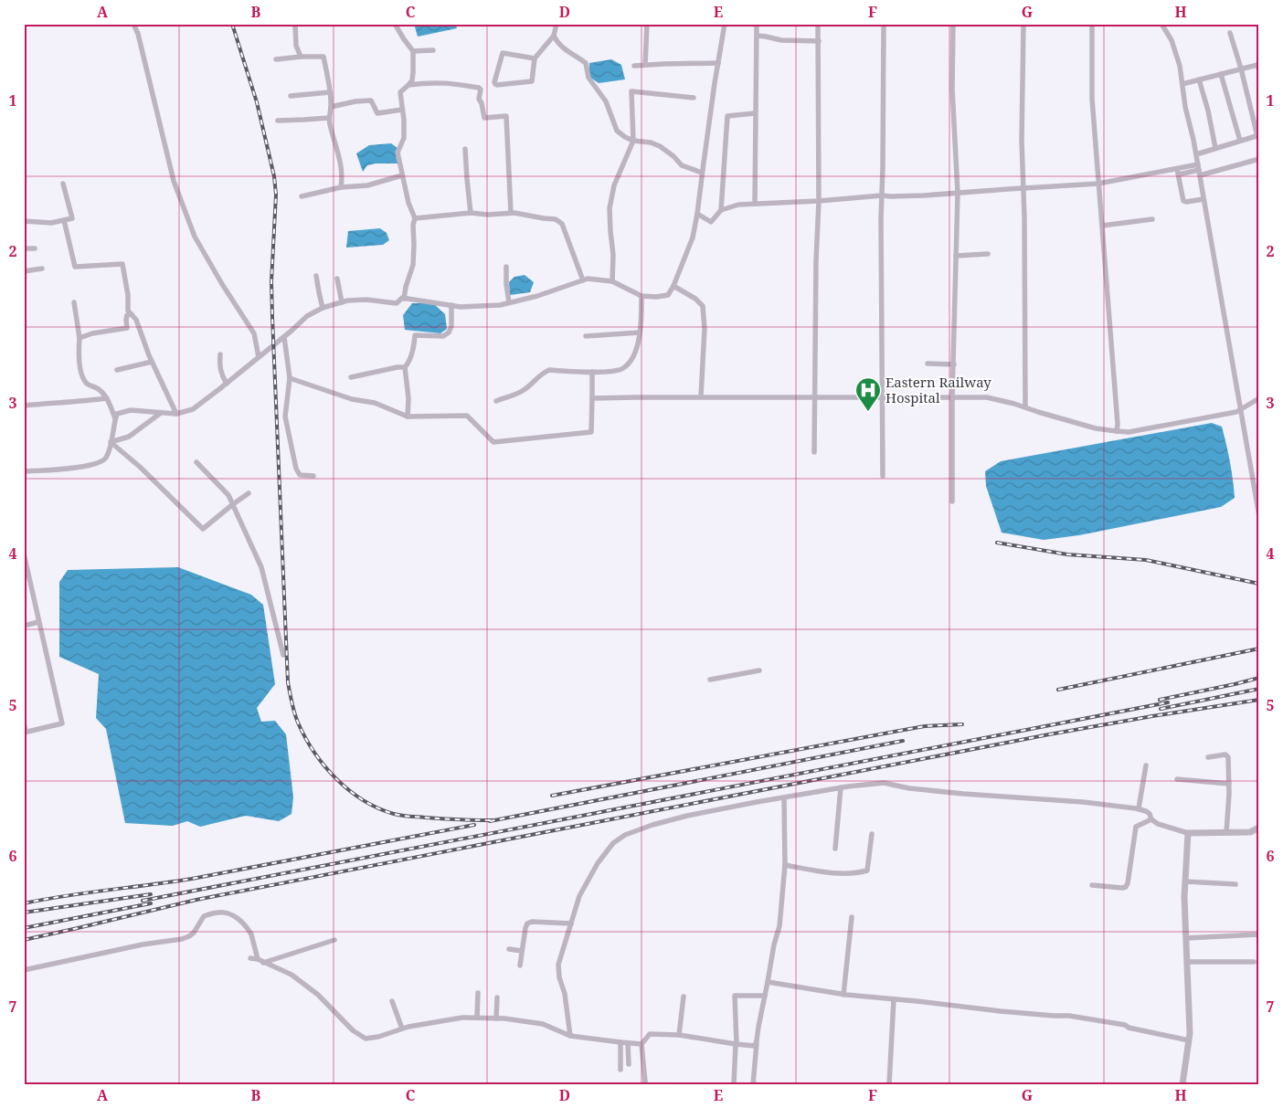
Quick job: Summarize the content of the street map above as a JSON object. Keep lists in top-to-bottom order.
{
  "places": {
    "hospital": ["Eastern Railway Hospital"]
  },
  "grid": {
    "columns": [
      "A",
      "B",
      "C",
      "D",
      "E",
      "F",
      "G",
      "H"
    ],
    "rows": [
      "1",
      "2",
      "3",
      "4",
      "5",
      "6",
      "7"
    ]
  }
}
